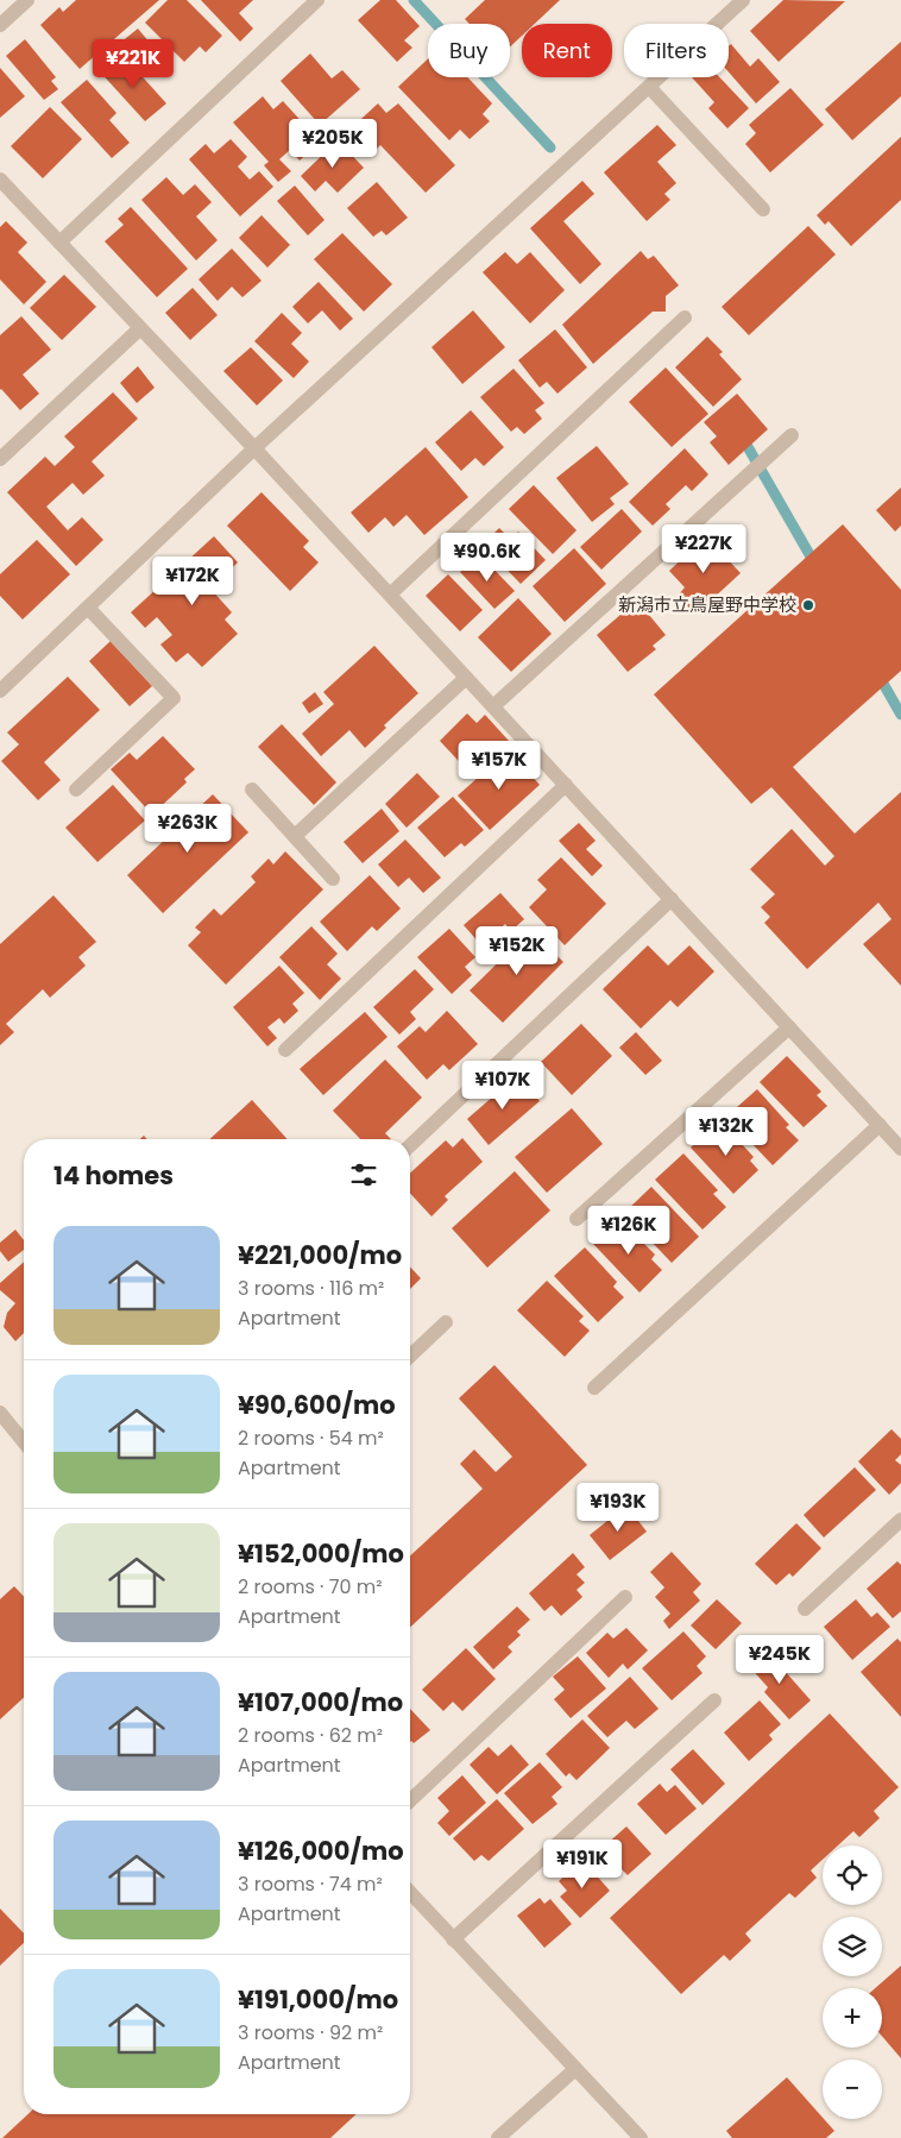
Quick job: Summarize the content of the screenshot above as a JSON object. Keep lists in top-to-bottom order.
{
  "places": ["新潟市立鳥屋野中学校"],
  "page": {
    "chip": ["Buy", "Rent", "Filters"],
    "price": [
      "¥221K",
      "¥205K",
      "¥227K",
      "¥90.6K",
      "¥172K",
      "¥157K",
      "¥263K",
      "¥152K",
      "¥107K",
      "¥132K",
      "¥126K",
      "¥193K",
      "¥245K",
      "¥191K"
    ],
    "heading": "14 homes",
    "list": [
      {
        "name": "¥221,000/mo",
        "note": "3 rooms · 116 m² · Apartment"
      },
      {
        "name": "¥90,600/mo",
        "note": "2 rooms · 54 m² · Apartment"
      },
      {
        "name": "¥152,000/mo",
        "note": "2 rooms · 70 m² · Apartment"
      },
      {
        "name": "¥107,000/mo",
        "note": "2 rooms · 62 m² · Apartment"
      },
      {
        "name": "¥126,000/mo",
        "note": "3 rooms · 74 m² · Apartment"
      },
      {
        "name": "¥191,000/mo",
        "note": "3 rooms · 92 m² · Apartment"
      }
    ],
    "map_buttons": ["+", "−"]
  }
}
